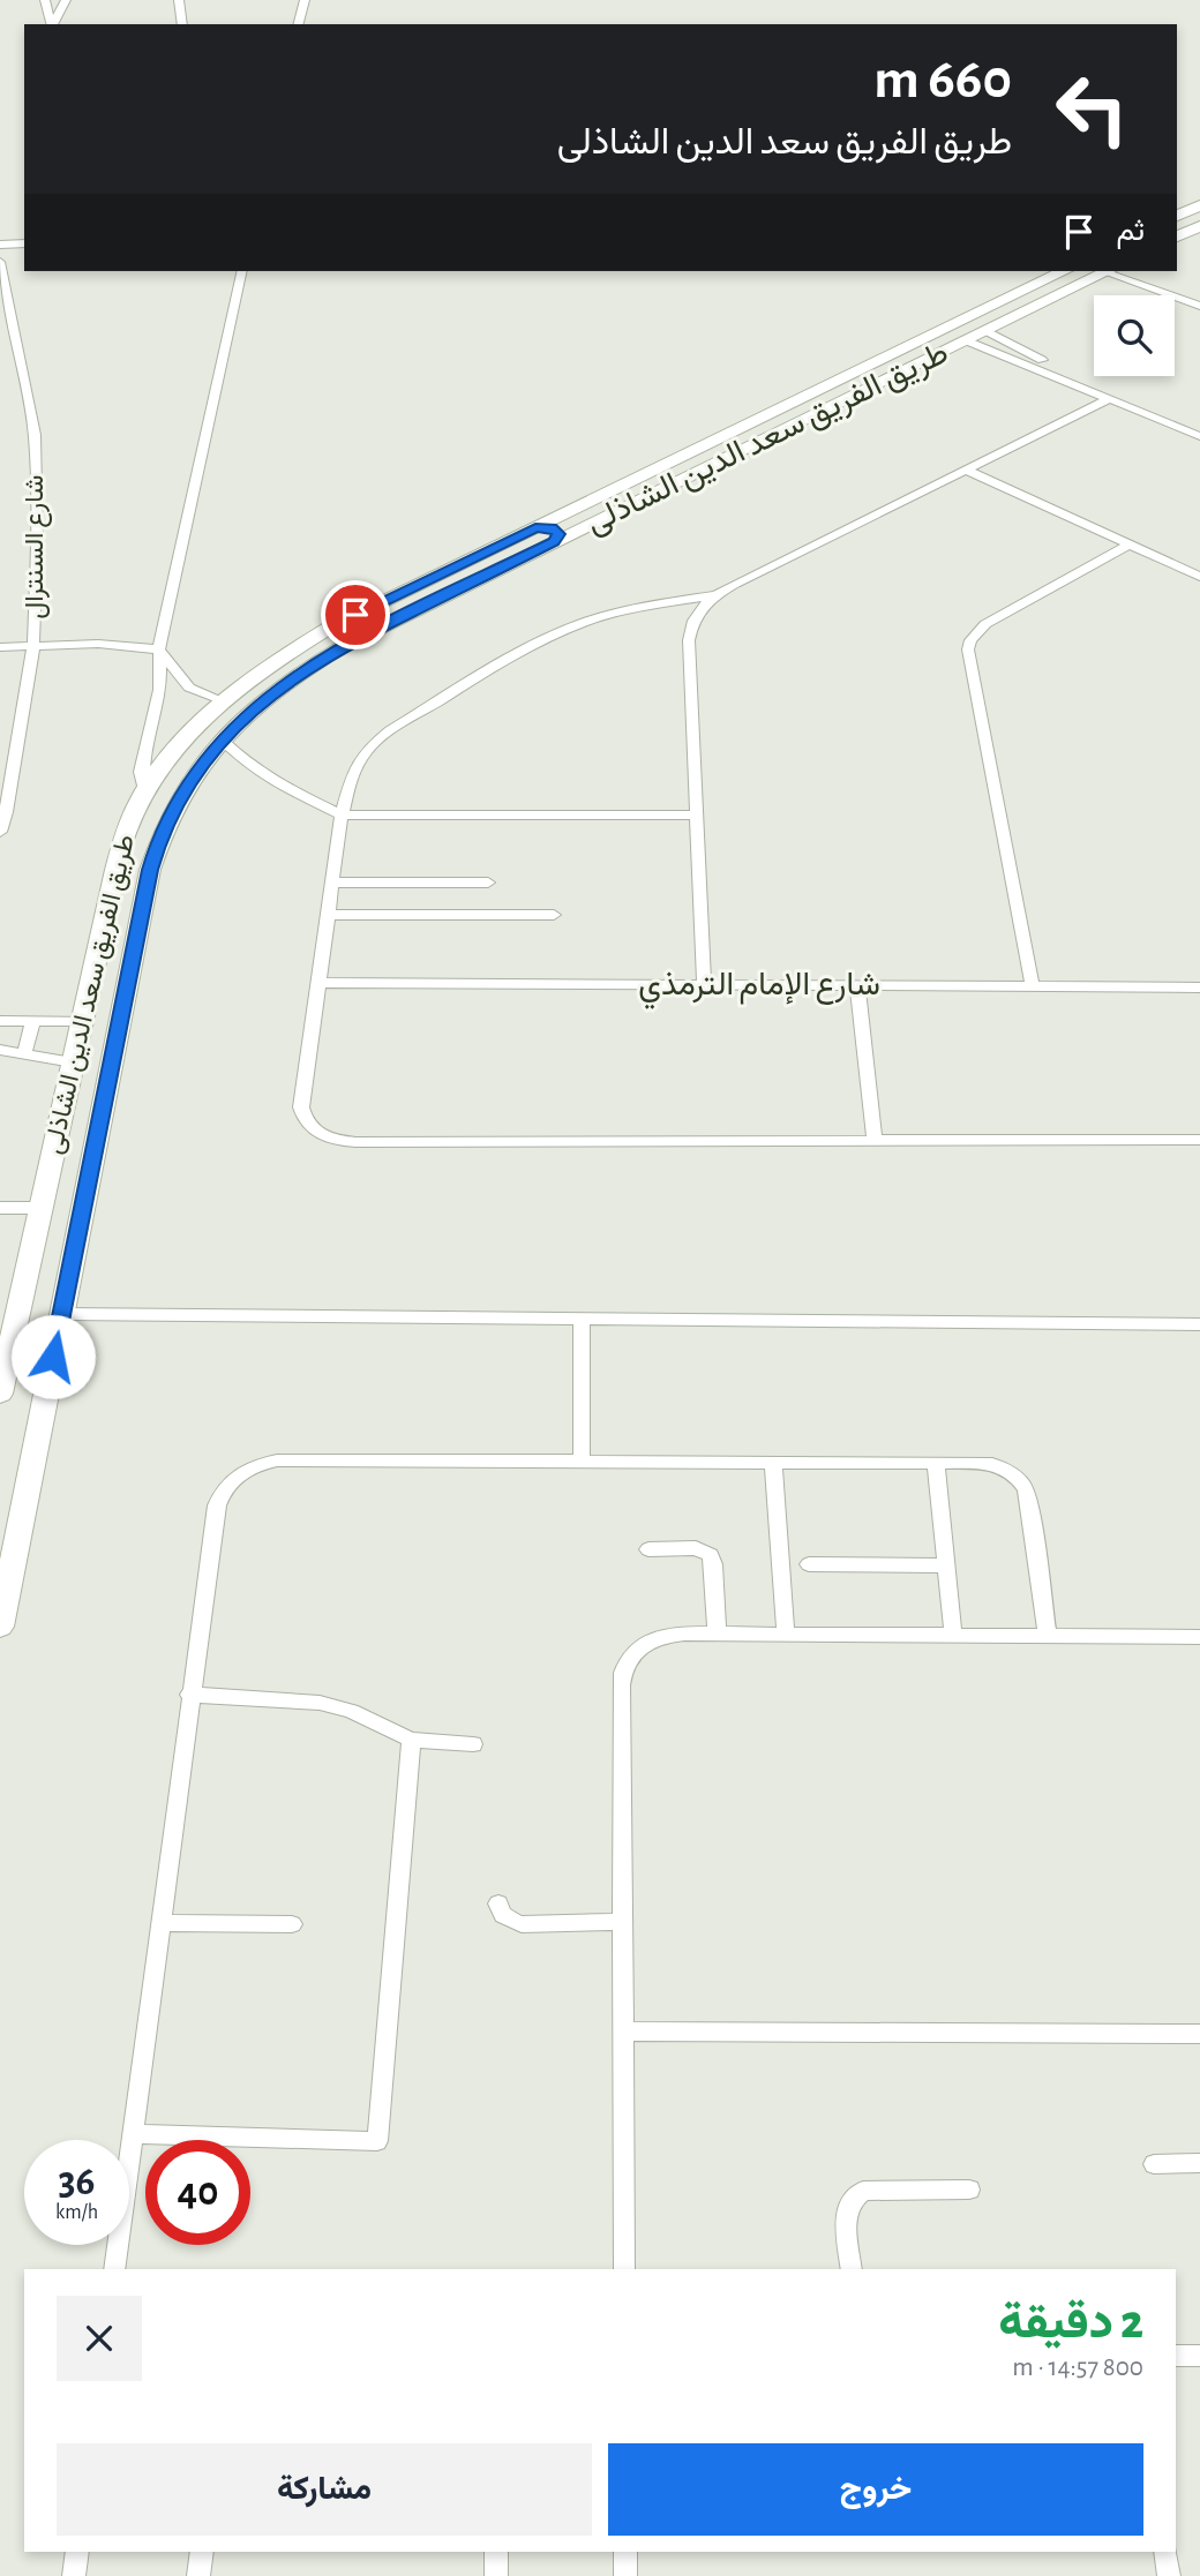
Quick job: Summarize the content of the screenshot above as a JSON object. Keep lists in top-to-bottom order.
{
  "streets": {
    "street": ["طريق الفريق سعد الدين الشاذلى", "شارع السنترال", "شارع الإمام الترمذي"]
  },
  "page": {
    "turn": ["660 m", "طريق الفريق سعد الدين الشاذلى"],
    "then": "ثم",
    "speed": "36 km/h",
    "limit": "40",
    "heading": ["2 دقيقة", "800 m · 14:57"],
    "buttons": ["خروج", "مشاركة"]
  }
}
